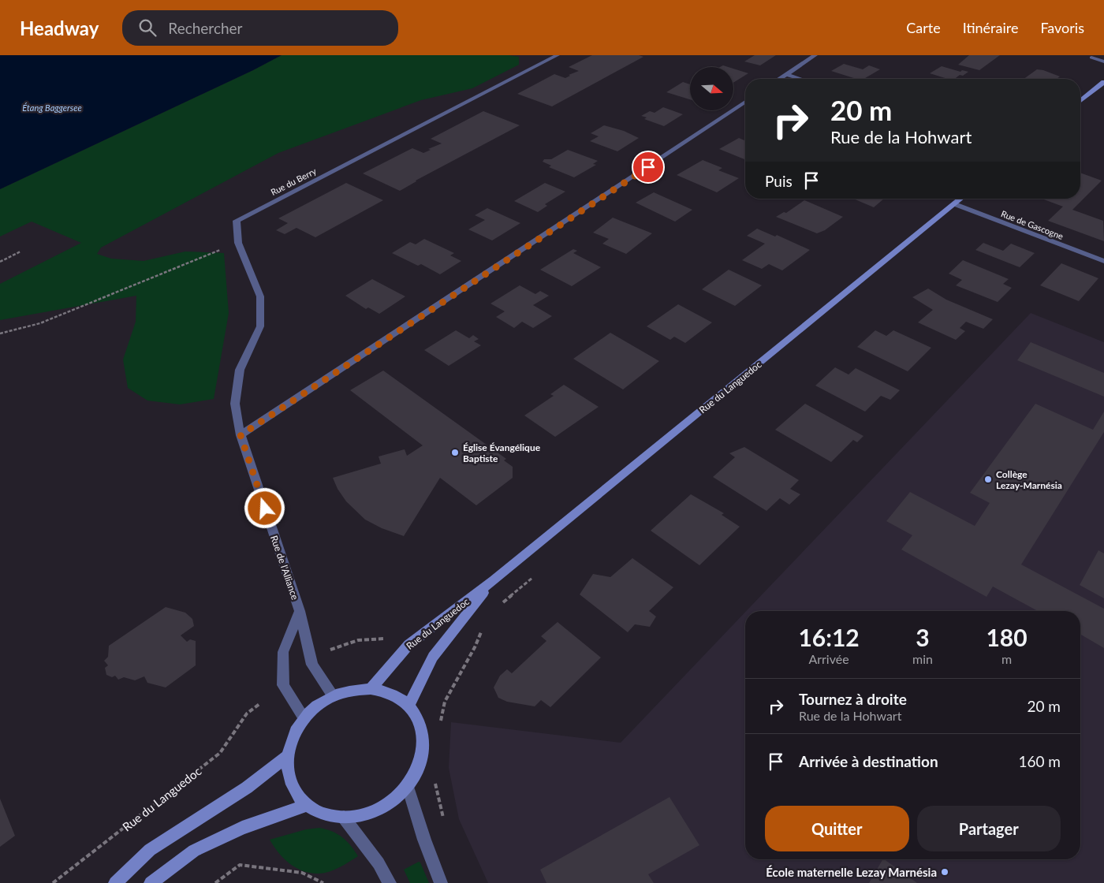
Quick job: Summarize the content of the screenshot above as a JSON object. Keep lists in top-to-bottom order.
{
  "streets": {
    "street": [
      "Rue du Berry",
      "Rue de Gascogne",
      "Rue du Languedoc",
      "Rue de l'Alliance"
    ]
  },
  "crossings": [
    ["Rue du Berry", "Rue de l'Alliance"],
    ["Rue de Gascogne", "Rue du Languedoc"],
    ["Rue du Languedoc", "Rue de l'Alliance"]
  ],
  "water": ["Étang Baggersee"],
  "places": ["Église Évangélique Baptiste", "Collège Lezay-Marnésia", "École maternelle Lezay Marnésia"],
  "north": "right",
  "page": {
    "header": "Headway",
    "search": "Rechercher",
    "nav": ["Carte", "Itinéraire", "Favoris"],
    "turn": ["20 m", "Rue de la Hohwart"],
    "then": "Puis",
    "eta": [
      "16:12",
      "Arrivée",
      "3",
      "min",
      "180",
      "m"
    ],
    "list": [
      {
        "name": "Tournez à droite",
        "note": "Rue de la Hohwart",
        "value": "20 m"
      },
      {
        "name": "Arrivée à destination",
        "value": "160 m"
      }
    ],
    "buttons": ["Quitter", "Partager"]
  }
}
